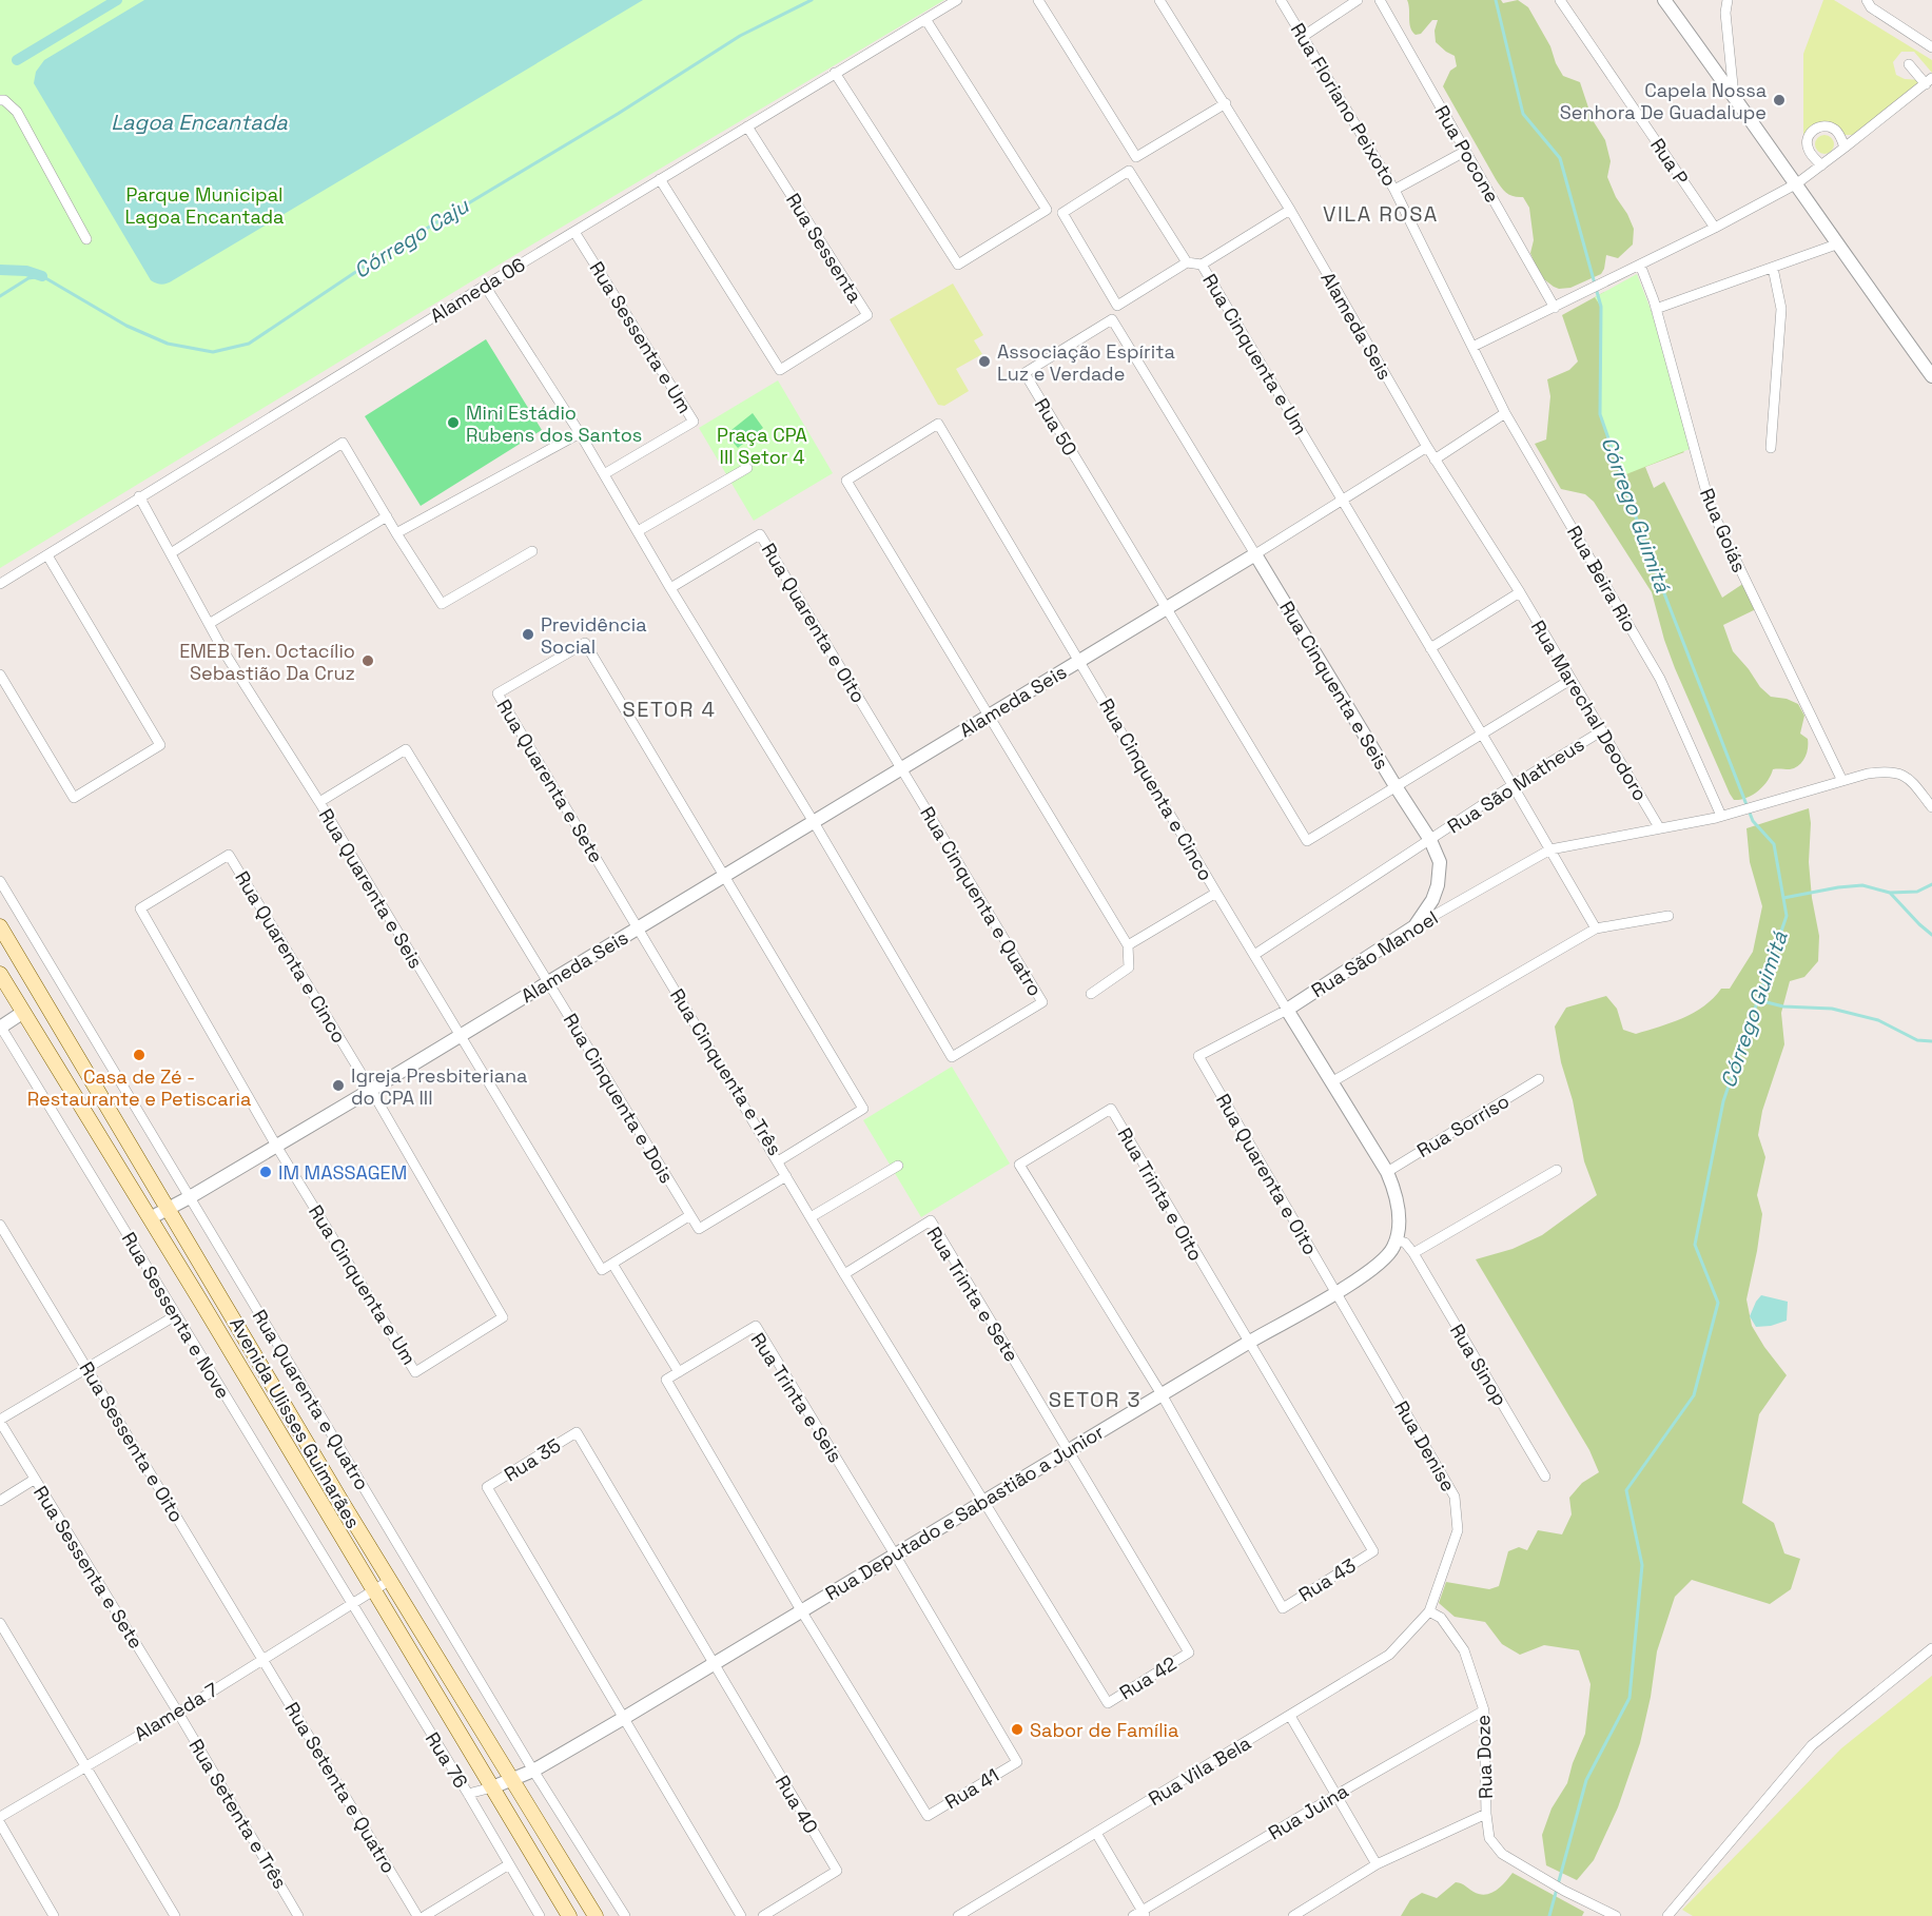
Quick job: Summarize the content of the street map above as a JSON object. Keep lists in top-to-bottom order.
{
  "streets": {
    "main road": ["Avenida Ulisses Guimarães"],
    "street": [
      "Rua Floriano Peixoto",
      "Rua Pocone",
      "Rua P",
      "Rua Sessenta",
      "Alameda 06",
      "Alameda Seis",
      "Rua Sessenta e Um",
      "Rua Cinquenta e Um",
      "Rua 50",
      "Rua Goiás",
      "Rua Beira Rio",
      "Rua Quarenta e Oito",
      "Rua Cinquenta e Seis",
      "Rua Marechal Deodoro",
      "Rua Quarenta e Sete",
      "Rua São Matheus",
      "Rua Cinquenta e Cinco",
      "Rua Quarenta e Seis",
      "Rua Cinquenta e Quatro",
      "Rua São Manoel",
      "Rua Quarenta e Cinco",
      "Rua Cinquenta e Três",
      "Rua Cinquenta e Dois",
      "Rua Sorriso",
      "Rua Trinta e Oito",
      "Rua Trinta e Sete",
      "Rua Sessenta e Nove",
      "Rua Sinop",
      "Rua Trinta e Seis",
      "Rua Quarenta e Quatro",
      "Rua Sessenta e Oito",
      "Rua Denise",
      "Rua 35",
      "Rua Deputado e Sabastião a Junior",
      "Rua Sessenta e Sete",
      "Rua 43",
      "Rua 42",
      "Alameda 7",
      "Rua Doze",
      "Rua 76",
      "Rua Vila Bela",
      "Rua Setenta e Quatro",
      "Rua 41",
      "Rua 40",
      "Rua Juina",
      "Rua Setenta e Três"
    ]
  },
  "crossings": [
    ["Rua Floriano Peixoto", "Rua Beira Rio"],
    ["Rua Sessenta", "Alameda 06"],
    ["Alameda 06", "Rua Sessenta e Um"],
    ["Alameda Seis", "Rua Cinquenta e Um"],
    ["Alameda Seis", "Rua 50"],
    ["Alameda Seis", "Rua Quarenta e Oito"],
    ["Alameda Seis", "Rua Cinquenta e Seis"],
    ["Alameda Seis", "Rua Quarenta e Sete"],
    ["Alameda Seis", "Rua Cinquenta e Cinco"],
    ["Alameda Seis", "Rua Quarenta e Seis"],
    ["Alameda Seis", "Rua Cinquenta e Quatro"],
    ["Alameda Seis", "Rua Quarenta e Cinco"],
    ["Alameda Seis", "Rua Cinquenta e Três"],
    ["Alameda Seis", "Rua Cinquenta e Dois"],
    ["Alameda Seis", "Rua Quarenta e Quatro"],
    ["Alameda Seis", "Avenida Ulisses Guimarães"],
    ["Rua Cinquenta e Um", "Rua Quarenta e Cinco"],
    ["Rua 50", "Rua Cinquenta e Seis"],
    ["Rua Goiás", "Rua São Manoel"],
    ["Rua Beira Rio", "Rua São Manoel"],
    ["Rua Quarenta e Oito", "Rua Cinquenta e Quatro"],
    ["Rua Quarenta e Oito", "Rua São Manoel"],
    ["Rua Quarenta e Oito", "Rua Denise"],
    ["Rua Quarenta e Oito", "Rua Deputado e Sabastião a Junior"],
    ["Rua Marechal Deodoro", "Rua São Matheus"],
    ["Rua Marechal Deodoro", "Rua São Manoel"],
    ["Rua Quarenta e Sete", "Rua Cinquenta e Três"],
    ["Rua Quarenta e Seis", "Rua Cinquenta e Dois"],
    ["Rua Trinta e Oito", "Rua Deputado e Sabastião a Junior"],
    ["Rua Trinta e Oito", "Rua 43"],
    ["Rua Trinta e Sete", "Rua Deputado e Sabastião a Junior"],
    ["Rua Trinta e Sete", "Rua 42"],
    ["Rua Sessenta e Nove", "Alameda 7"],
    ["Rua Sessenta e Nove", "Rua 76"],
    ["Rua Sinop", "Rua Deputado e Sabastião a Junior"],
    ["Rua Trinta e Seis", "Rua Deputado e Sabastião a Junior"],
    ["Rua Trinta e Seis", "Rua 41"],
    ["Rua Quarenta e Quatro", "Rua Deputado e Sabastião a Junior"],
    ["Avenida Ulisses Guimarães", "Rua Deputado e Sabastião a Junior"],
    ["Avenida Ulisses Guimarães", "Alameda 7"],
    ["Rua Sessenta e Oito", "Alameda 7"],
    ["Rua Sessenta e Oito", "Rua Setenta e Quatro"],
    ["Rua Denise", "Rua Deputado e Sabastião a Junior"],
    ["Rua Denise", "Rua Doze"],
    ["Rua Denise", "Rua Vila Bela"],
    ["Rua 35", "Rua Deputado e Sabastião a Junior"],
    ["Rua 35", "Rua 40"],
    ["Rua Deputado e Sabastião a Junior", "Rua 43"],
    ["Rua Deputado e Sabastião a Junior", "Rua 42"],
    ["Rua Deputado e Sabastião a Junior", "Rua 41"],
    ["Rua Deputado e Sabastião a Junior", "Rua 40"],
    ["Rua Sessenta e Sete", "Alameda 7"],
    ["Rua Sessenta e Sete", "Rua Setenta e Três"],
    ["Alameda 7", "Rua 76"],
    ["Alameda 7", "Rua Setenta e Quatro"],
    ["Alameda 7", "Rua Setenta e Três"],
    ["Rua Doze", "Rua Vila Bela"],
    ["Rua Doze", "Rua Juina"]
  ],
  "districts": ["VILA ROSA", "SETOR 4", "SETOR 3"],
  "water": ["Lagoa Encantada", "Córrego Caju", "Córrego Guimitá"],
  "parks": ["Parque Municipal Lagoa Encantada", "Praça CPA III Setor 4"],
  "places": [
    "Capela Nossa Senhora De Guadalupe",
    "Associação Espírita Luz e Verdade",
    "Mini Estádio Rubens dos Santos",
    "Previdência Social",
    "EMEB Ten. Octacílio Sebastião Da Cruz",
    "Casa de Zé - Restaurante e Petiscaria",
    "Igreja Presbiteriana do CPA III",
    "IM MASSAGEM",
    "Sabor de Família"
  ]
}
